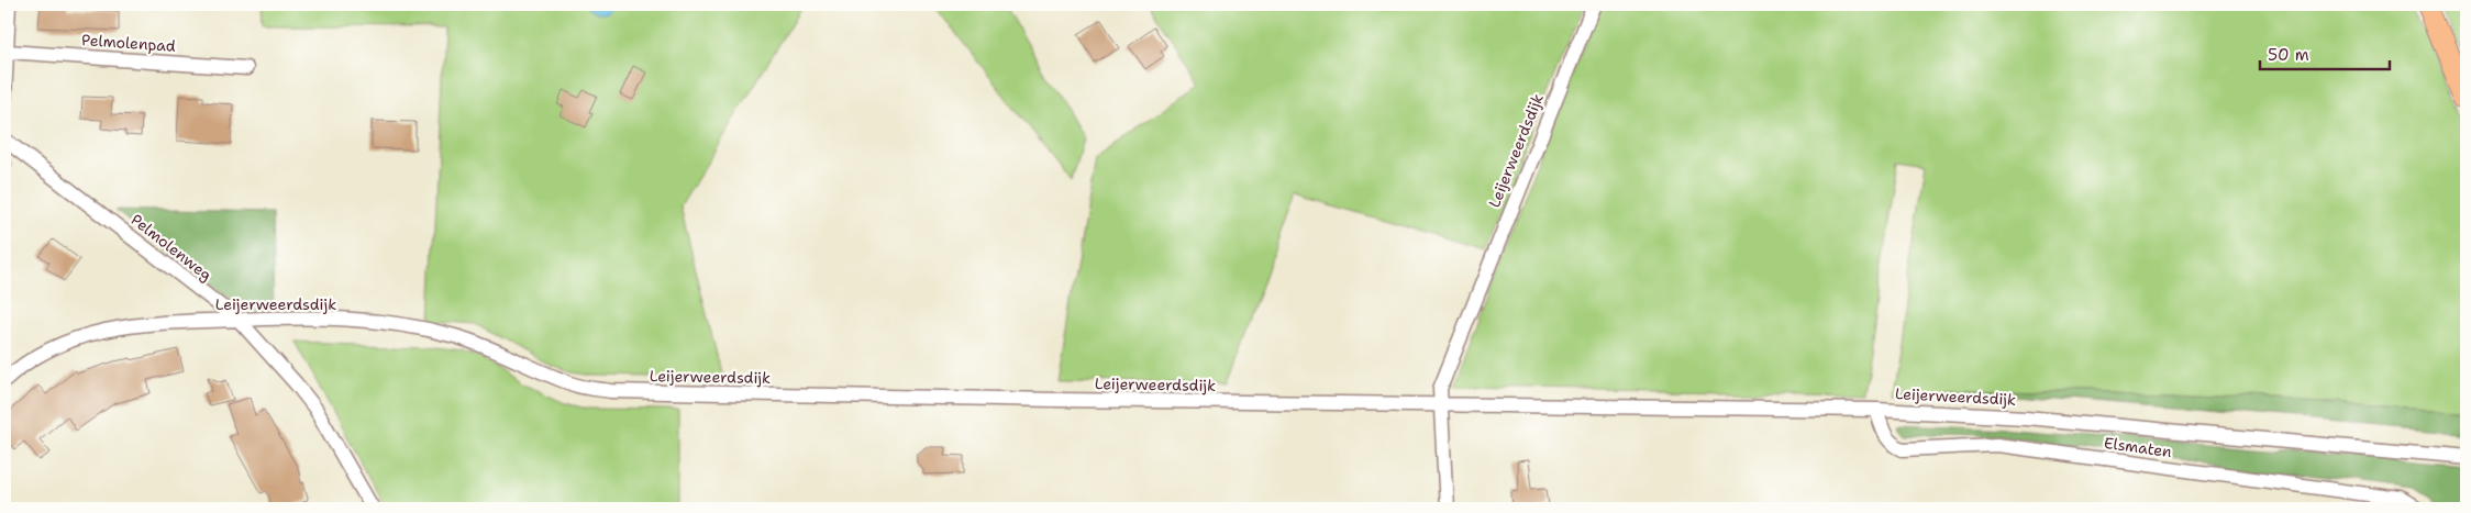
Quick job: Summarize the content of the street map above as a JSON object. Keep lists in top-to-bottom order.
{
  "streets": {
    "street": [
      "Pelmolenpad",
      "Leijerweerdsdijk",
      "Pelmolenweg",
      "Elsmaten"
    ]
  },
  "crossings": [
    ["Leijerweerdsdijk", "Pelmolenweg"],
    ["Leijerweerdsdijk", "Elsmaten"]
  ],
  "scale_bar": "50 m"
}
